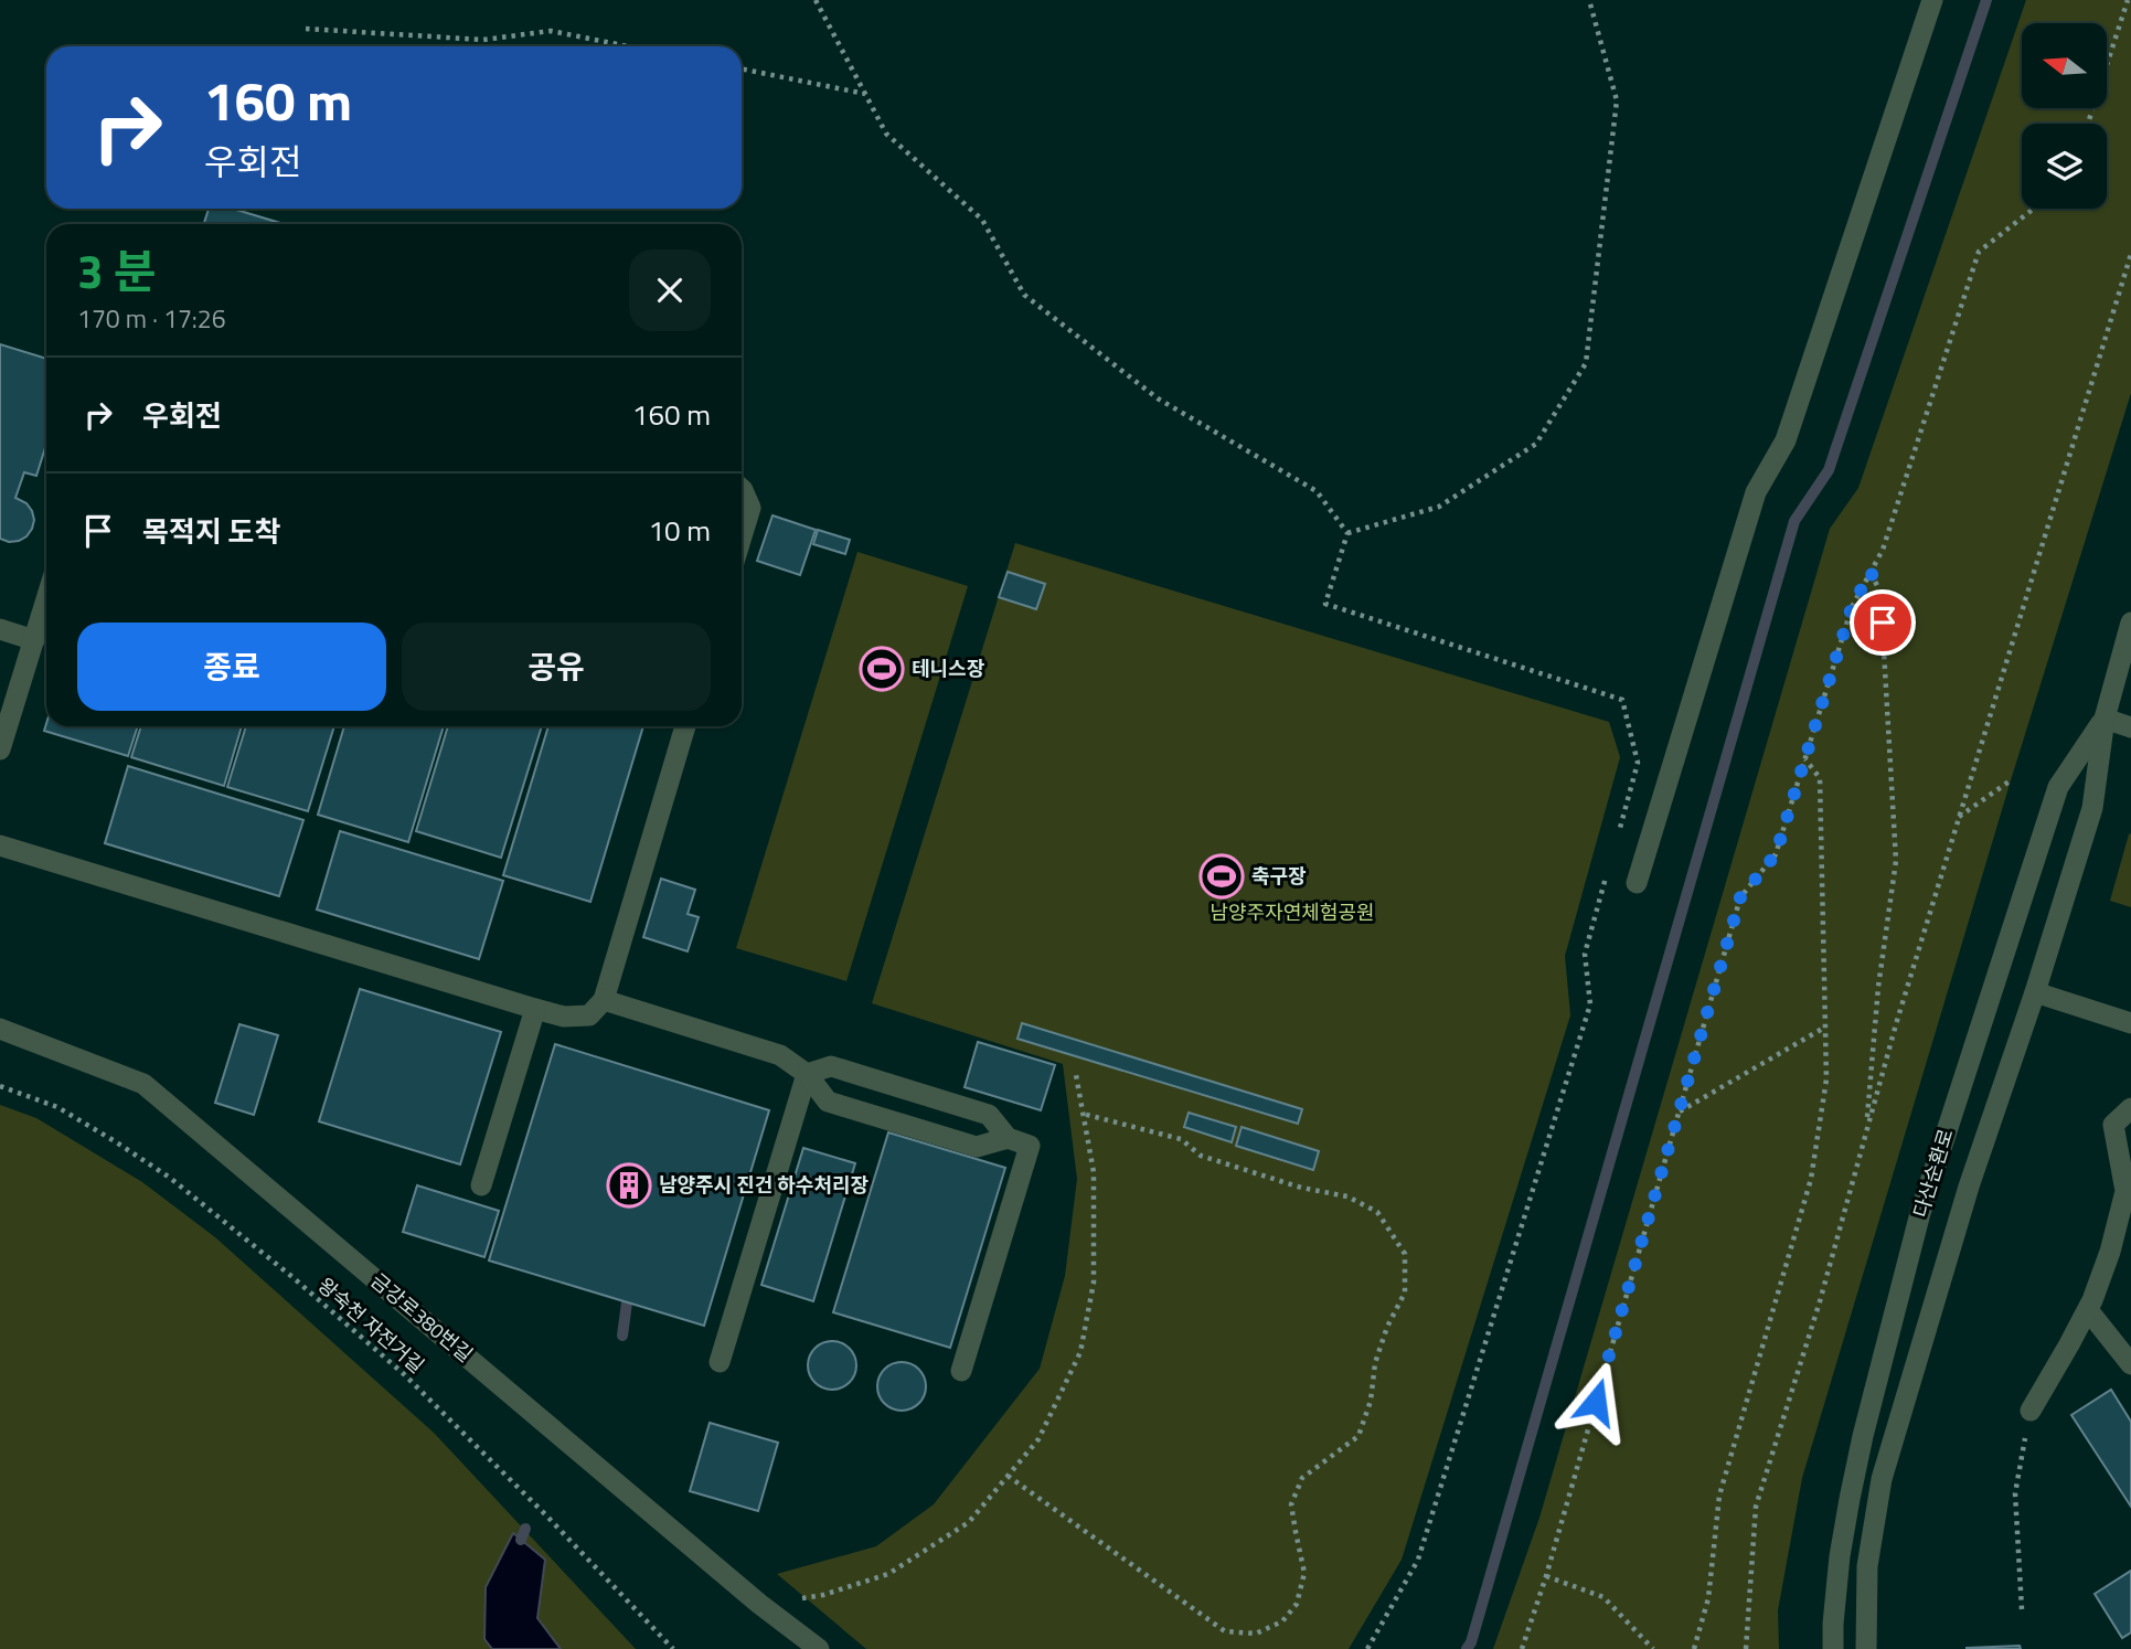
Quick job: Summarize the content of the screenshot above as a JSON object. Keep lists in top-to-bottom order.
{
  "streets": {
    "street": ["다산순환로", "금강로380번길"],
    "path": ["왕숙천 자전거길"]
  },
  "parks": ["남양주자연체험공원"],
  "places": {
    "sports": ["테니스장", "축구장"],
    "building": ["남양주시 진건 하수처리장"]
  },
  "north": "left",
  "page": {
    "turn": ["160 m", "우회전"],
    "heading": ["3 분", "170 m · 17:26"],
    "list": [
      {
        "name": "우회전",
        "value": "160 m"
      },
      {
        "name": "목적지 도착",
        "value": "10 m"
      }
    ],
    "buttons": ["종료", "공유"]
  }
}
